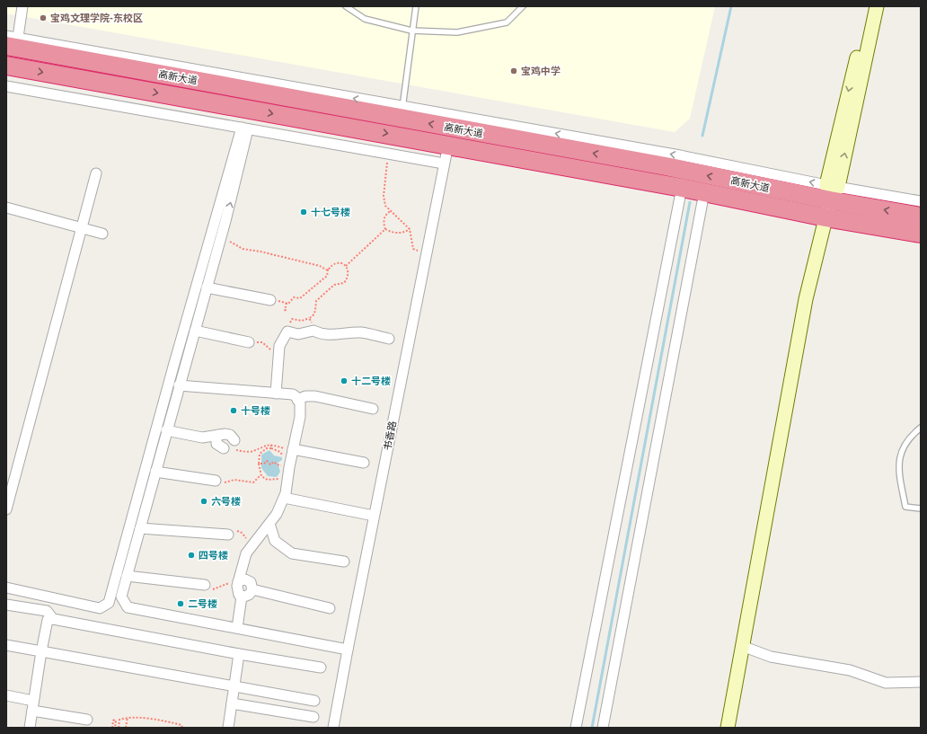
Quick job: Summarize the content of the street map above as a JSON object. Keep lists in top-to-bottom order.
{
  "streets": {
    "highway": ["高新大道"],
    "street": ["书香路"]
  },
  "crossings": [
    ["高新大道", "书香路"]
  ],
  "places": [
    "宝鸡文理学院-东校区",
    "宝鸡中学",
    "十七号楼",
    "十二号楼",
    "十号楼",
    "六号楼",
    "四号楼",
    "二号楼"
  ]
}
